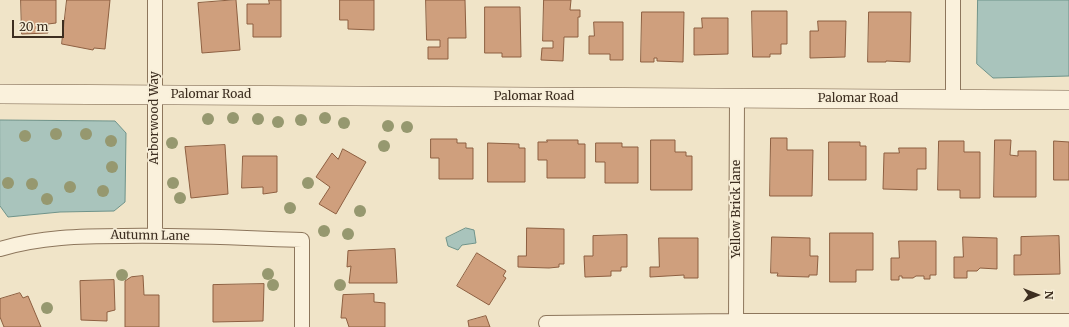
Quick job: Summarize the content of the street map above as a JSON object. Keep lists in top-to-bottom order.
{
  "streets": {
    "street": [
      "Palomar Road",
      "Arborwood Way",
      "Yellow Brick lane",
      "Autumn Lane"
    ]
  },
  "crossings": [
    ["Palomar Road", "Arborwood Way"],
    ["Palomar Road", "Yellow Brick lane"],
    ["Arborwood Way", "Autumn Lane"]
  ],
  "scale_bar": "20 m",
  "north": "right"
}
